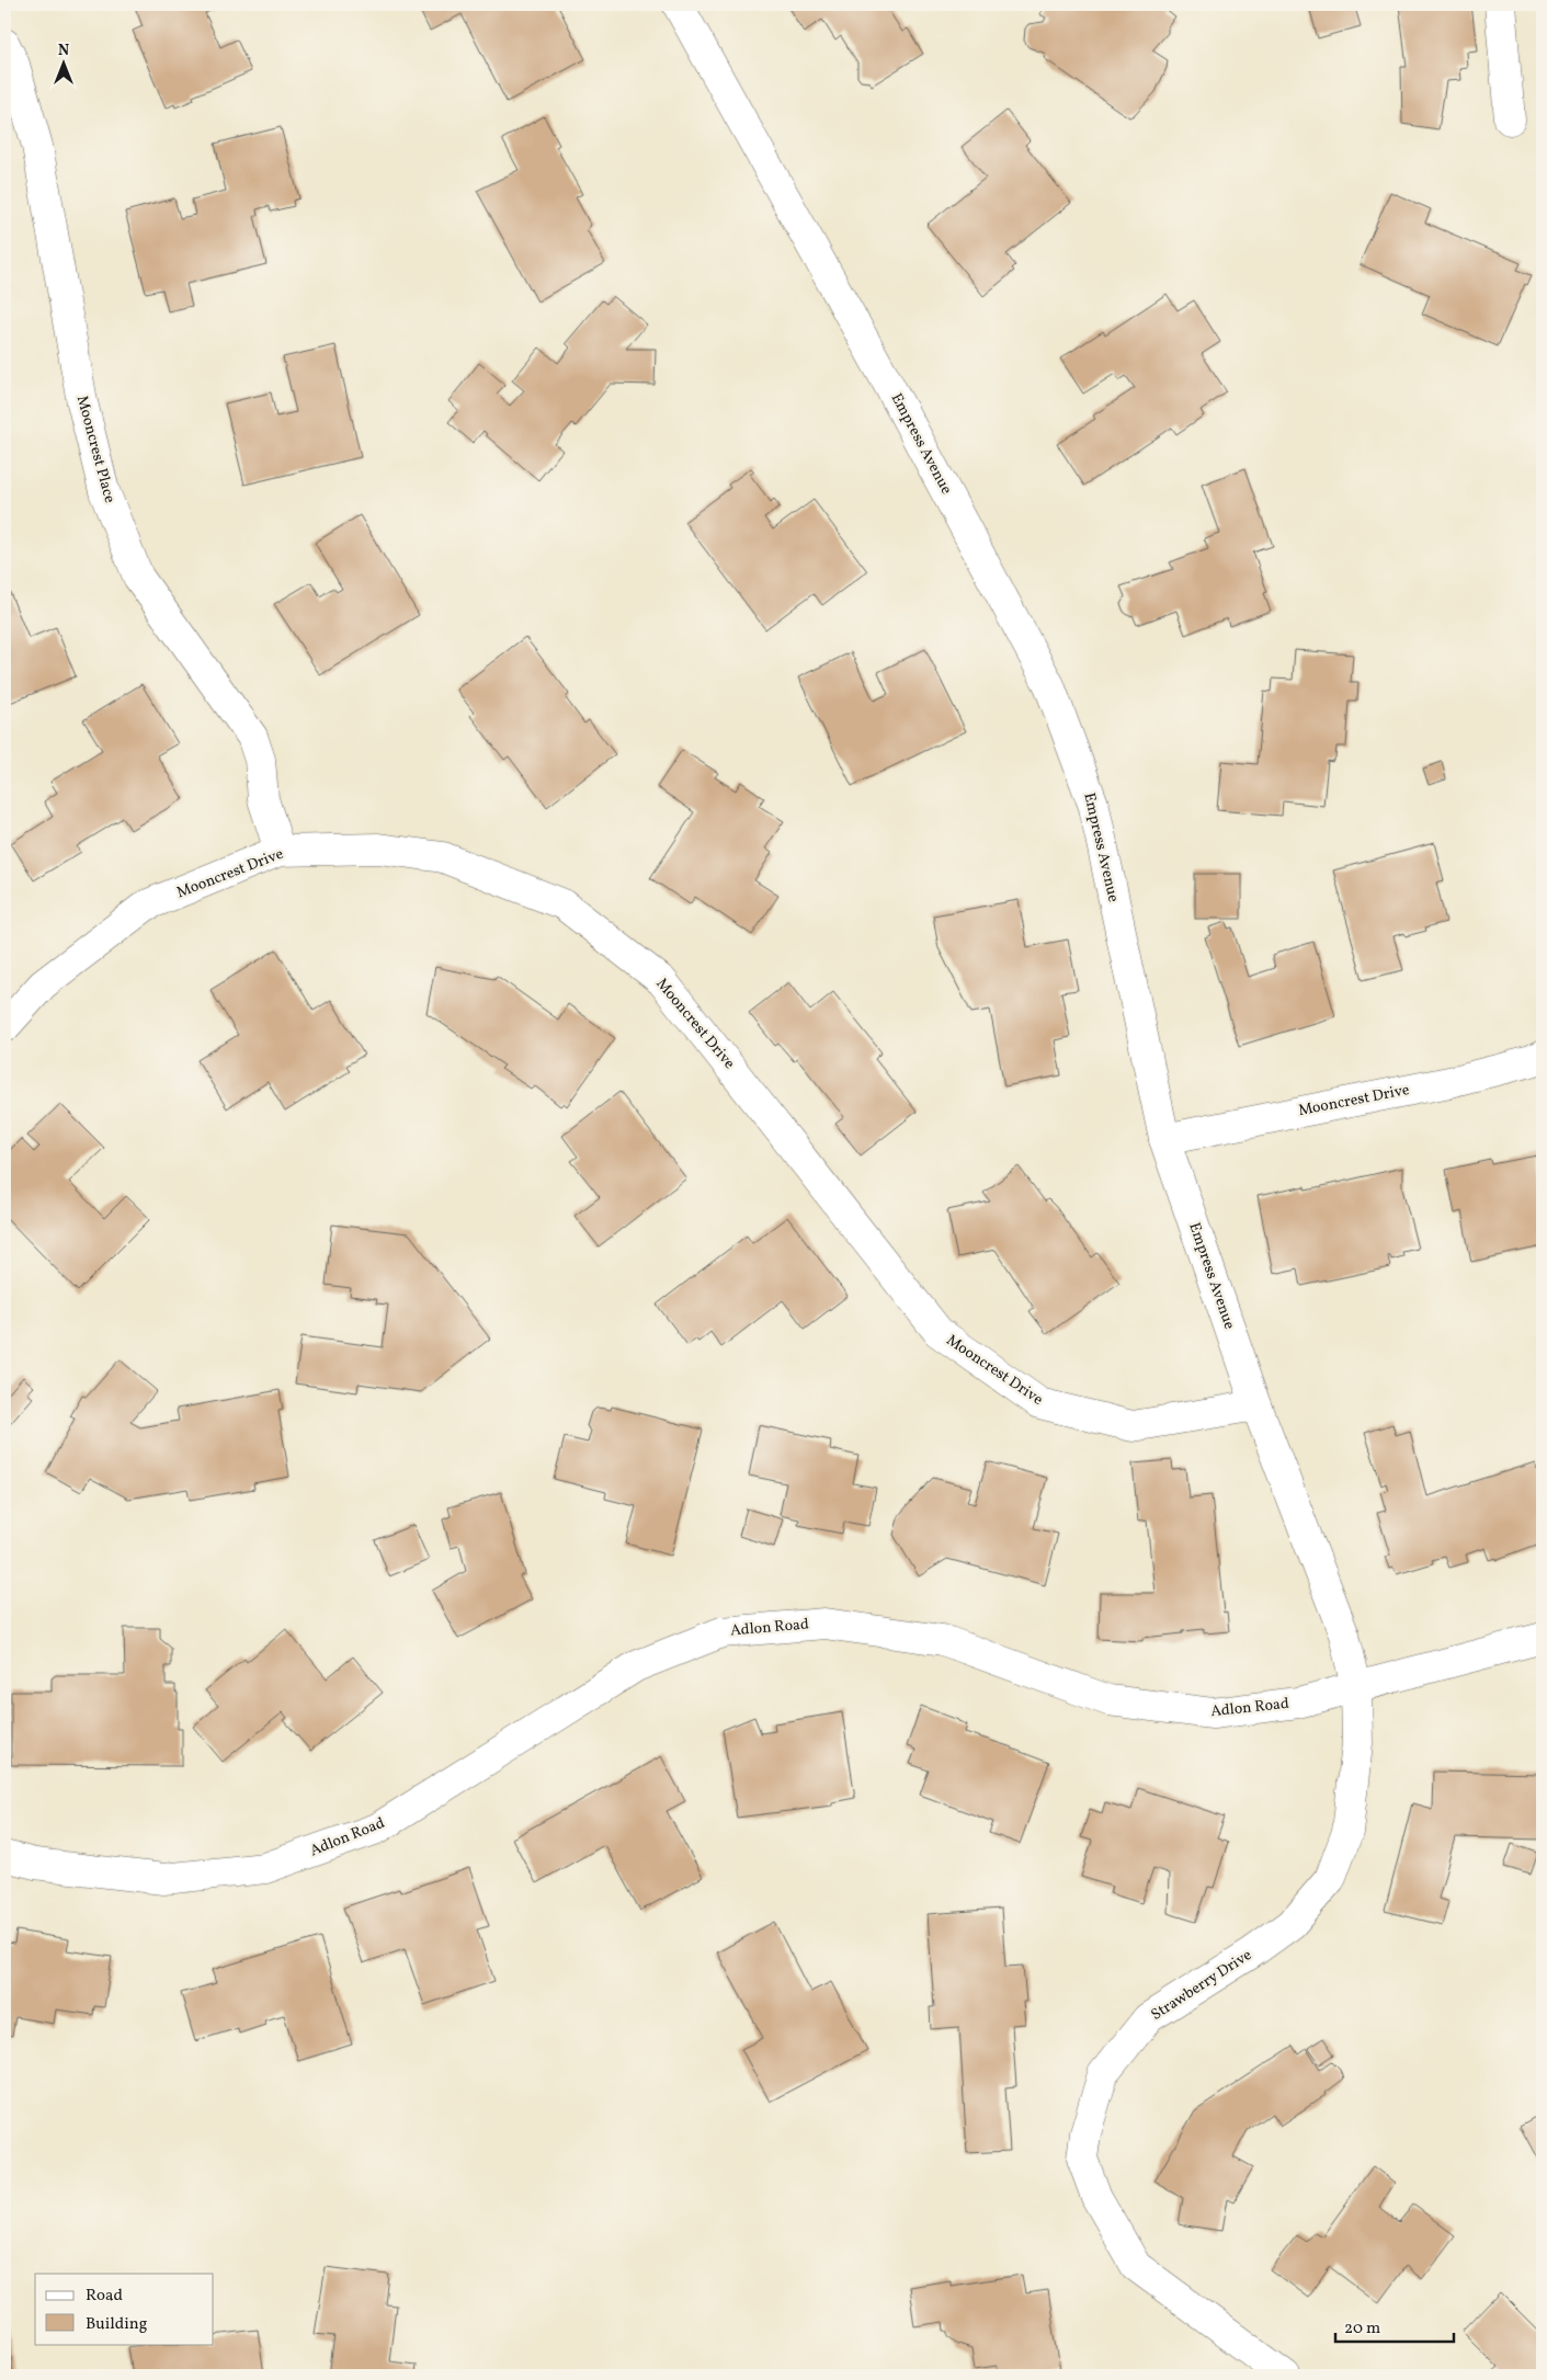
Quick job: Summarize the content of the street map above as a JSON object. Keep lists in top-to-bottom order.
{
  "streets": {
    "street": [
      "Empress Avenue",
      "Mooncrest Place",
      "Mooncrest Drive",
      "Adlon Road",
      "Strawberry Drive"
    ]
  },
  "crossings": [
    ["Empress Avenue", "Mooncrest Drive"],
    ["Empress Avenue", "Adlon Road"],
    ["Empress Avenue", "Strawberry Drive"],
    ["Mooncrest Place", "Mooncrest Drive"],
    ["Adlon Road", "Strawberry Drive"]
  ],
  "legend": ["Road", "Building"],
  "scale_bar": "20 m",
  "north": "top"
}
